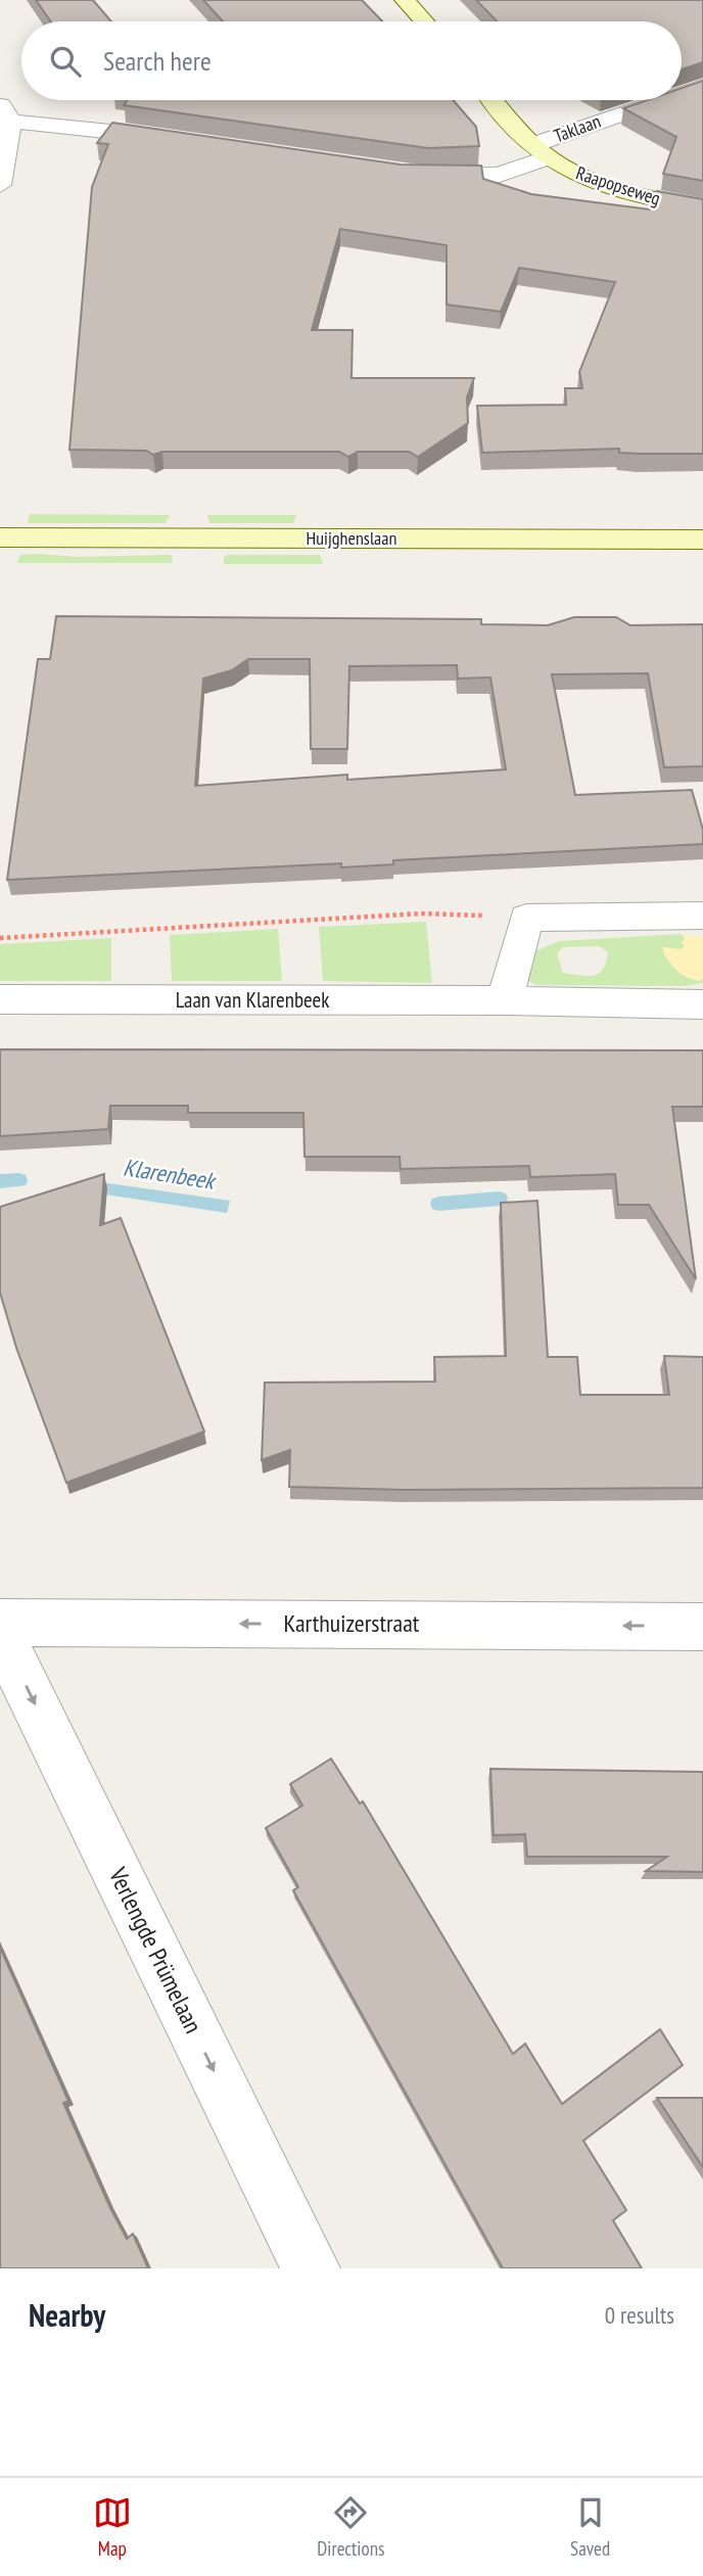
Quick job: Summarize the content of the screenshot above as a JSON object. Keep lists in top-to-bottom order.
{
  "streets": {
    "street": [
      "Taklaan",
      "Raapopseweg",
      "Huijghenslaan",
      "Laan van Klarenbeek",
      "Karthuizerstraat",
      "Verlengde Prümelaan"
    ]
  },
  "crossings": [
    ["Taklaan", "Raapopseweg"]
  ],
  "one_way": ["Karthuizerstraat", "Verlengde Prümelaan"],
  "water": ["Klarenbeek"],
  "page": {
    "search": "Search here",
    "heading": ["Nearby", "0 results"],
    "nav": ["Map", "Directions", "Saved"]
  }
}
